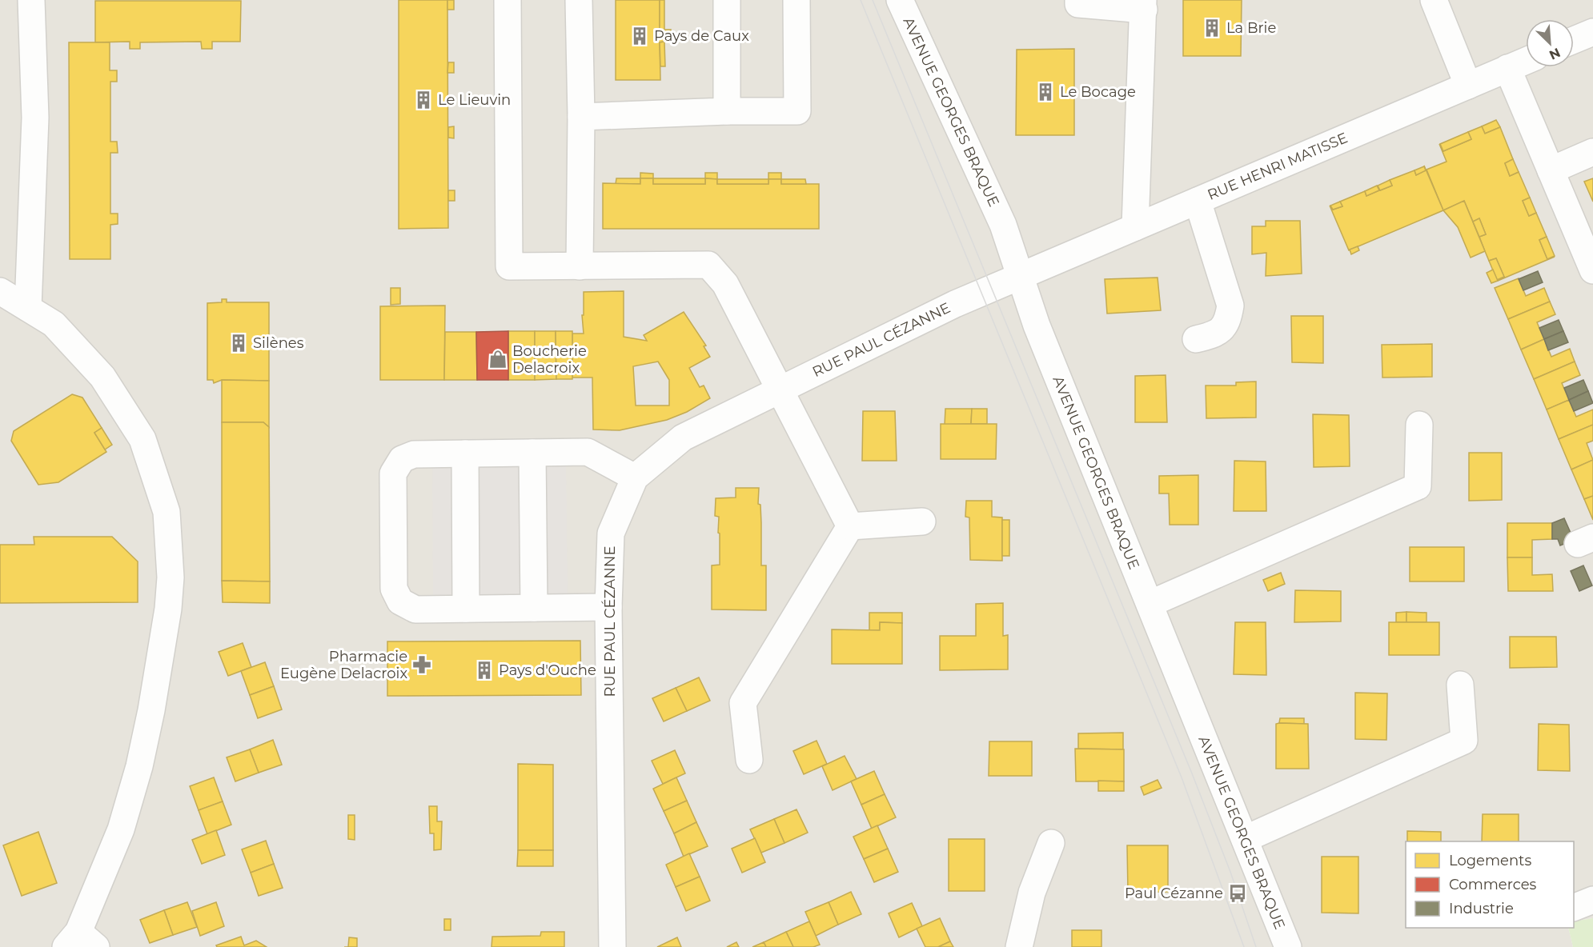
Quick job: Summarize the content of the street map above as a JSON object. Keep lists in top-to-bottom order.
{
  "streets": {
    "street": ["AVENUE GEORGES BRAQUE", "RUE HENRI MATISSE", "RUE PAUL CÉZANNE"]
  },
  "crossings": [
    ["AVENUE GEORGES BRAQUE", "RUE HENRI MATISSE"],
    ["AVENUE GEORGES BRAQUE", "RUE PAUL CÉZANNE"],
    ["RUE HENRI MATISSE", "RUE PAUL CÉZANNE"]
  ],
  "places": {
    "building": [
      "La Brie",
      "Pays de Caux",
      "Le Bocage",
      "Le Lieuvin",
      "Silènes",
      "Pays d'Ouche"
    ],
    "shop": ["Boucherie Delacroix"],
    "pharmacy": ["Pharmacie Eugène Delacroix"],
    "bus stop": ["Paul Cézanne"]
  },
  "legend": ["Logements", "Commerces", "Industrie"],
  "north": "bottom right"
}
